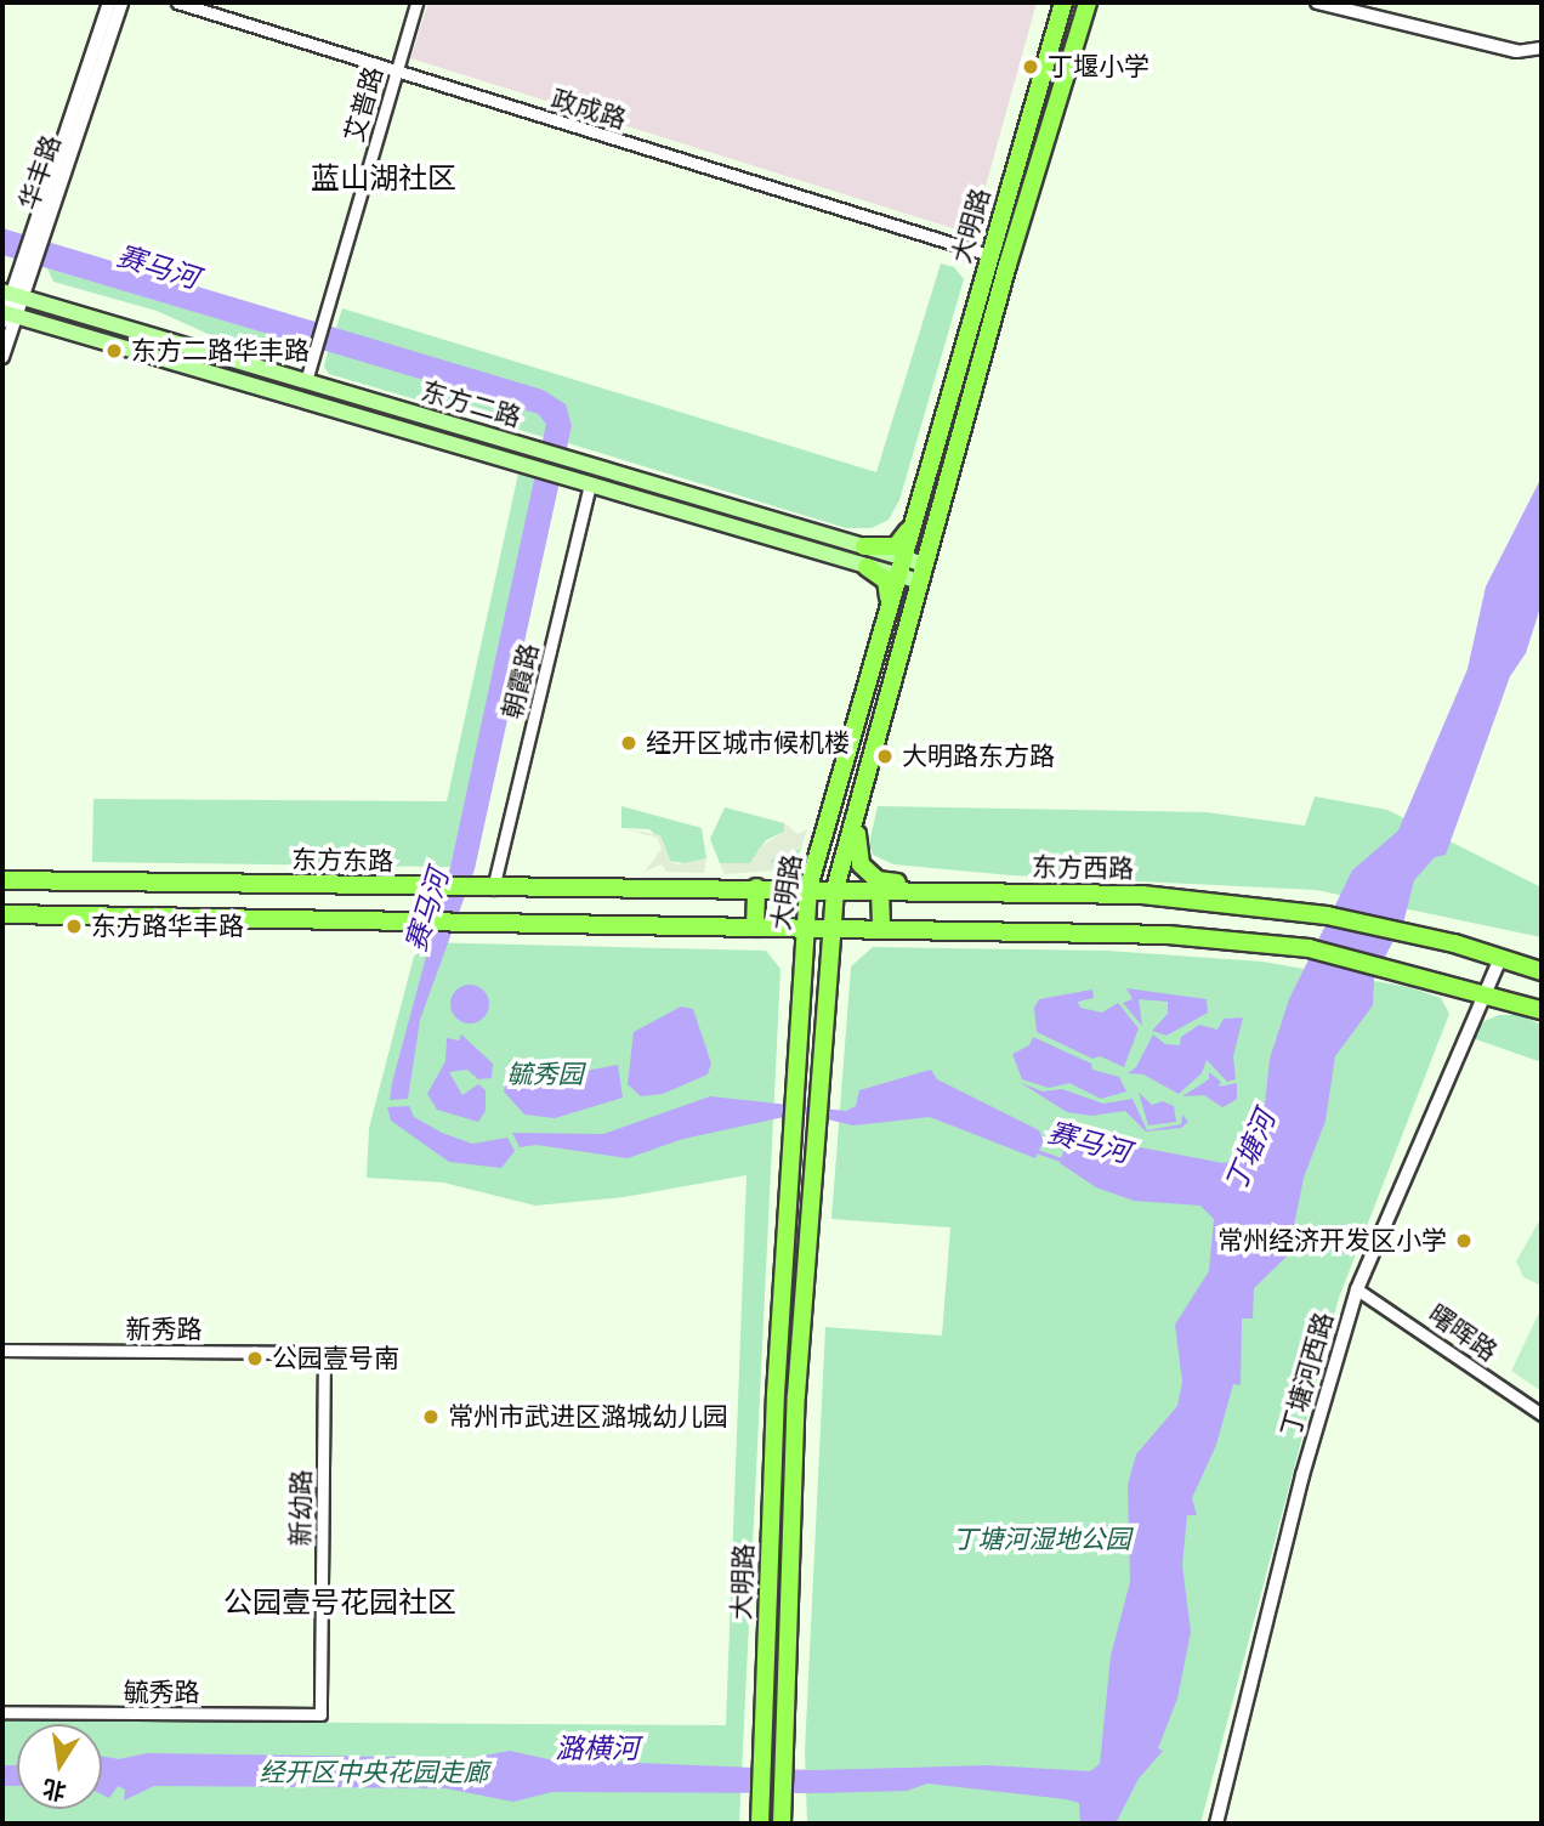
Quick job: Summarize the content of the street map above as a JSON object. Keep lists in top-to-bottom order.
{
  "streets": {
    "main road": [
      "大明路",
      "东方二路",
      "东方东路",
      "东方西路"
    ],
    "street": [
      "艾普路",
      "政成路",
      "华丰路",
      "朝霞路",
      "新秀路",
      "曙晖路",
      "丁塘河西路",
      "新幼路",
      "毓秀路"
    ]
  },
  "crossings": [
    ["艾普路", "政成路"],
    ["艾普路", "东方二路"],
    ["政成路", "大明路"],
    ["华丰路", "东方二路"],
    ["大明路", "东方二路"],
    ["大明路", "东方东路"],
    ["大明路", "东方西路"],
    ["东方二路", "朝霞路"],
    ["朝霞路", "东方东路"],
    ["东方东路", "东方西路"],
    ["东方西路", "丁塘河西路"],
    ["新秀路", "新幼路"],
    ["曙晖路", "丁塘河西路"],
    ["新幼路", "毓秀路"]
  ],
  "districts": ["蓝山湖社区", "公园壹号花园社区"],
  "water": ["赛马河", "丁塘河", "潞横河"],
  "parks": ["毓秀园", "丁塘河湿地公园", "经开区中央花园走廊"],
  "places": [
    "丁堰小学",
    "东方二路华丰路",
    "经开区城市候机楼",
    "大明路东方路",
    "东方路华丰路",
    "常州经济开发区小学",
    "公园壹号南",
    "常州市武进区潞城幼儿园"
  ],
  "north": "bottom"
}
